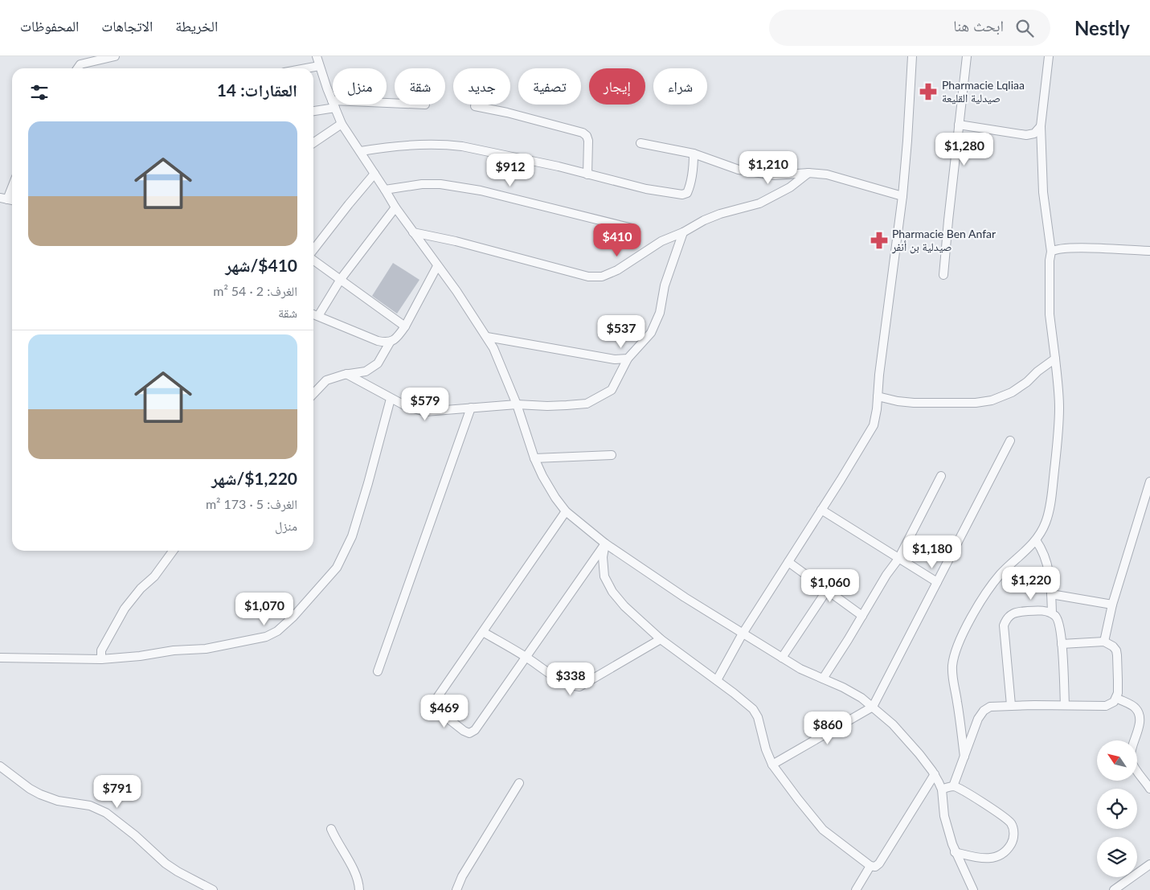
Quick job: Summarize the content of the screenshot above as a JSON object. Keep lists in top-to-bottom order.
{
  "places": {
    "pharmacy": ["Pharmacie Lqliaa صيدلية القليعة", "Pharmacie Ben Anfar صيدلية بن أنفر"]
  },
  "north": "top left",
  "page": {
    "header": "Nestly",
    "search": "ابحث هنا",
    "nav": ["الخريطة", "الاتجاهات", "المحفوظات"],
    "chip": [
      "شراء",
      "إيجار",
      "تصفية",
      "جديد",
      "شقة",
      "منزل"
    ],
    "heading": "العقارات: 14",
    "list": [
      {
        "name": "$410/شهر",
        "note": "الغرف: 2 · 54 m² · شقة"
      },
      {
        "name": "$1,220/شهر",
        "note": "الغرف: 5 · 173 m² · منزل"
      }
    ],
    "price": [
      "$1,280",
      "$1,210",
      "$912",
      "$410",
      "$537",
      "$579",
      "$1,180",
      "$1,220",
      "$1,060",
      "$1,070",
      "$338",
      "$469",
      "$860",
      "$791"
    ]
  }
}
